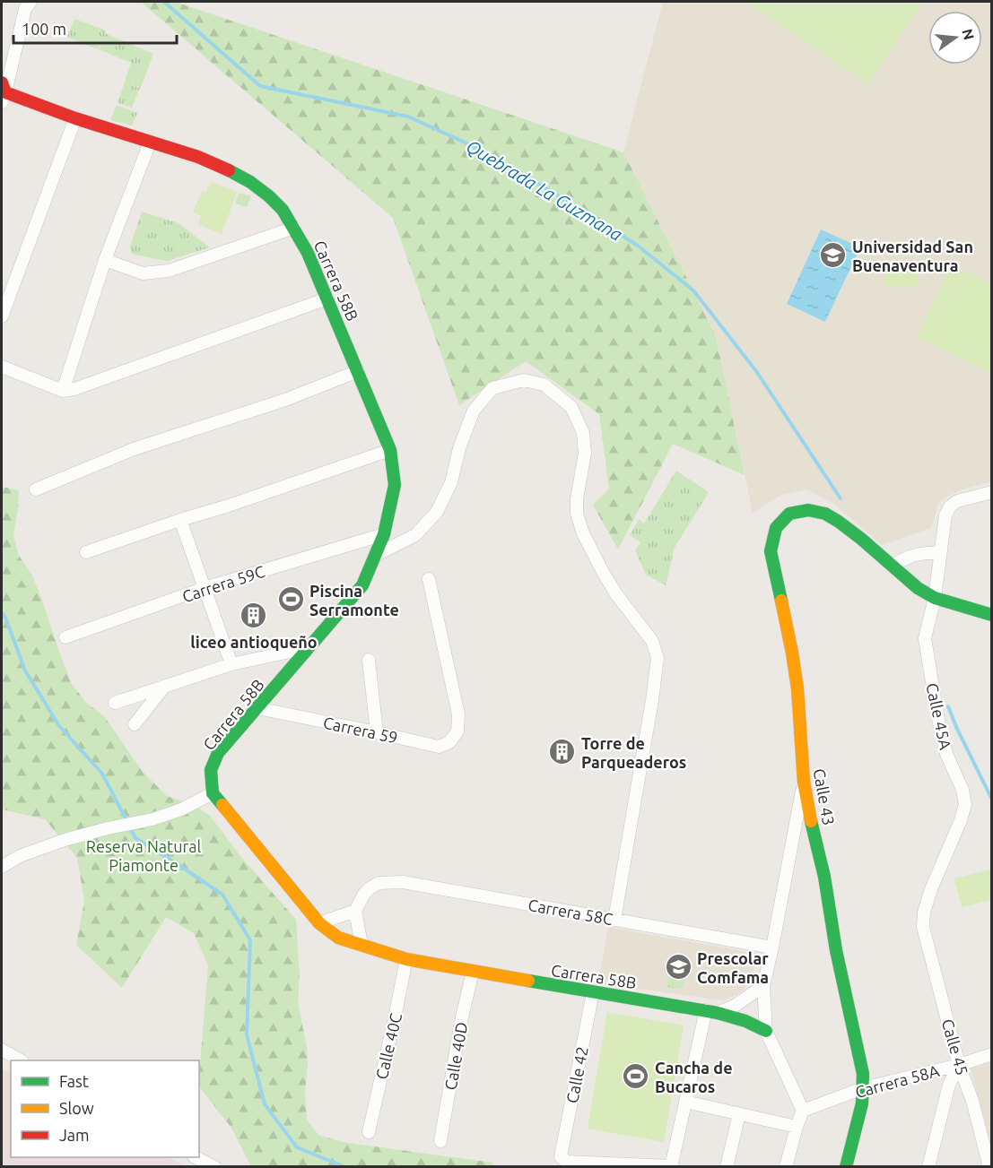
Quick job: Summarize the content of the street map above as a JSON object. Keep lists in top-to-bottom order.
{
  "streets": {
    "street": [
      "Carrera 58B",
      "Carrera 59C",
      "Calle 45A",
      "Carrera 59",
      "Calle 43",
      "Carrera 58C",
      "Calle 40C",
      "Calle 45",
      "Calle 40D",
      "Calle 42",
      "Carrera 58A"
    ]
  },
  "crossings": [
    ["Carrera 58B", "Carrera 59C"],
    ["Carrera 58B", "Carrera 59"],
    ["Carrera 58B", "Calle 40C"],
    ["Carrera 58B", "Calle 40D"],
    ["Carrera 58B", "Calle 42"],
    ["Calle 45A", "Calle 43"],
    ["Calle 45A", "Calle 45"],
    ["Calle 43", "Carrera 58A"],
    ["Calle 45", "Carrera 58A"]
  ],
  "water": ["Quebrada La Guzmana"],
  "parks": ["Reserva Natural Piamonte"],
  "places": {
    "school or university": ["Universidad San Buenaventura", "Prescolar Comfama"],
    "sports": ["Piscina Serramonte", "Cancha de Bucaros"],
    "building": ["liceo antioqueño", "Torre de Parqueaderos"]
  },
  "legend": ["Fast", "Slow", "Jam"],
  "scale_bar": "100 m",
  "north": "right"
}
